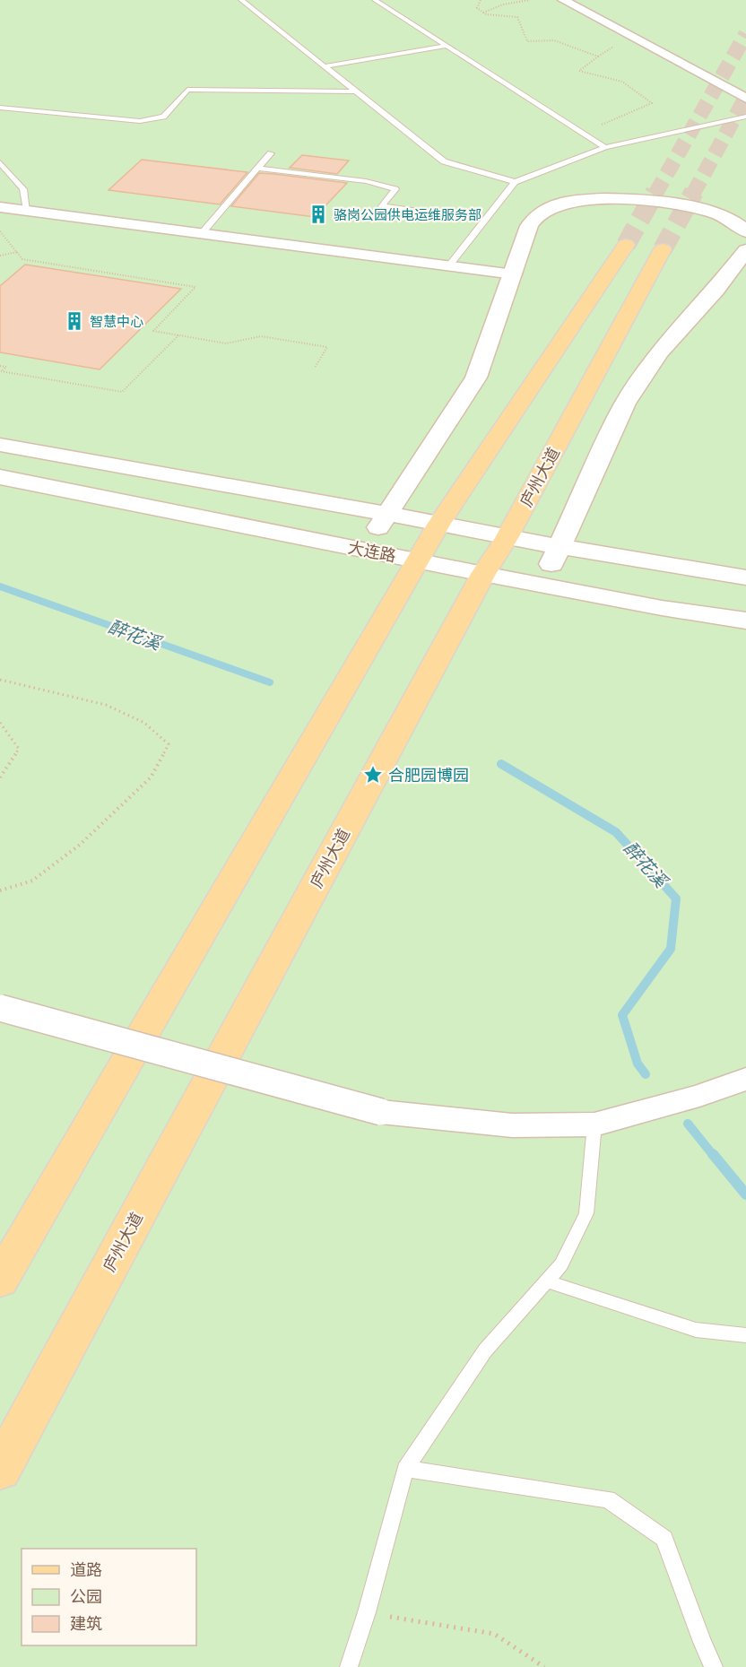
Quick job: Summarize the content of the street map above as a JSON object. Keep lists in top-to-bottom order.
{
  "streets": {
    "main road": ["庐州大道", "大连路"]
  },
  "crossings": [
    ["庐州大道", "大连路"]
  ],
  "water": ["醉花溪"],
  "places": {
    "building": ["骆岗公园供电运维服务部", "智慧中心"],
    "place": ["合肥园博园"]
  },
  "legend": ["道路", "公园", "建筑"]
}
